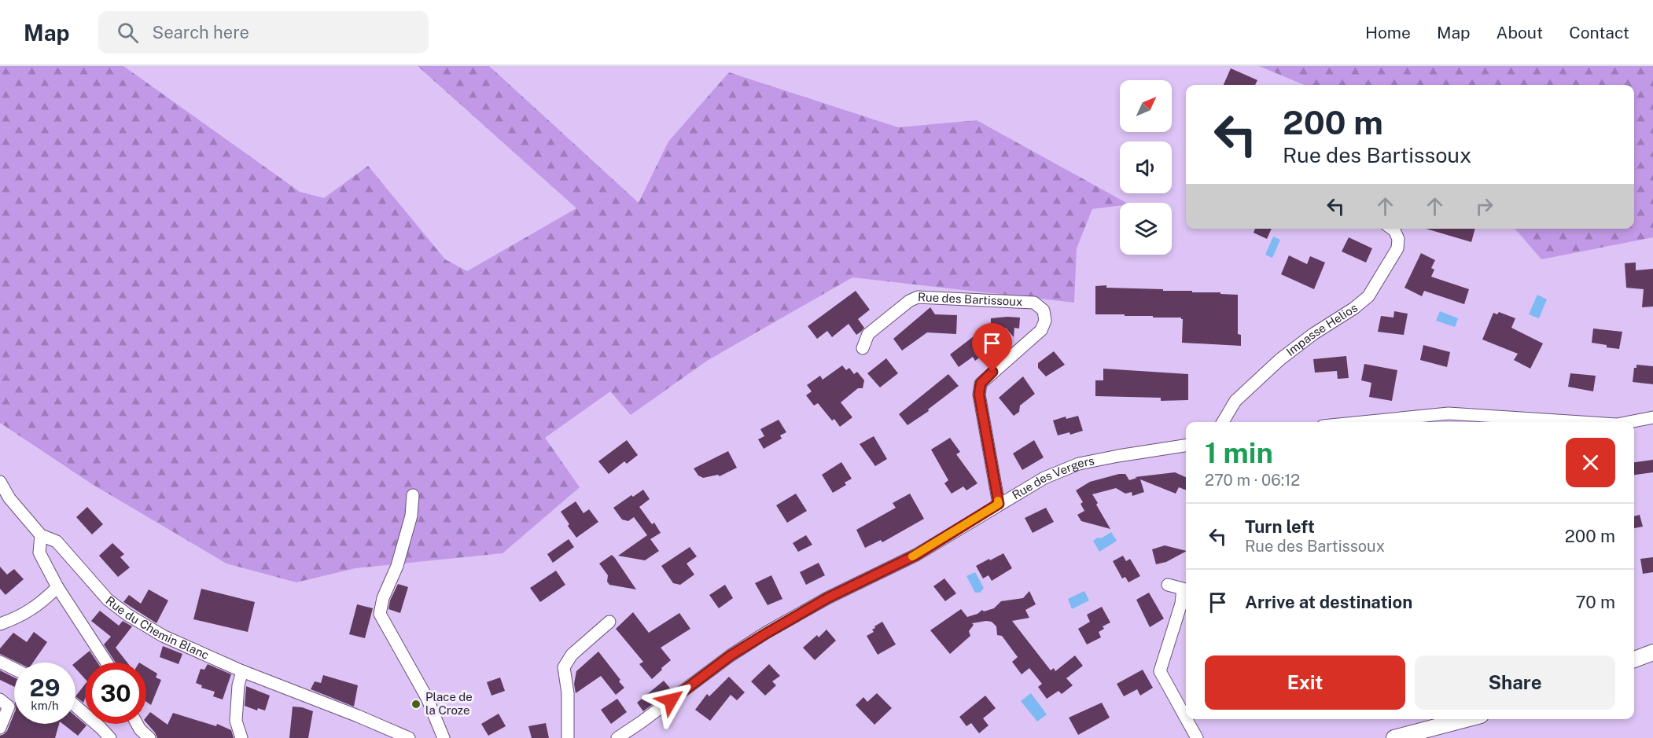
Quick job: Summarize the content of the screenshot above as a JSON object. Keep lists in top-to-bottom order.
{
  "streets": {
    "street": [
      "Rue des Bartissoux",
      "Impasse Helios",
      "Rue des Vergers",
      "Rue du Chemin Blanc"
    ]
  },
  "crossings": [
    ["Rue des Bartissoux", "Rue des Vergers"]
  ],
  "places": ["Place de la Croze"],
  "north": "top right",
  "page": {
    "header": "Map",
    "search": "Search here",
    "nav": [
      "Home",
      "Map",
      "About",
      "Contact"
    ],
    "turn": ["200 m", "Rue des Bartissoux"],
    "heading": ["1 min", "270 m · 06:12"],
    "list": [
      {
        "name": "Turn left",
        "note": "Rue des Bartissoux",
        "value": "200 m"
      },
      {
        "name": "Arrive at destination",
        "value": "70 m"
      }
    ],
    "buttons": ["Exit", "Share"],
    "speed": "29 km/h",
    "limit": "30"
  }
}
